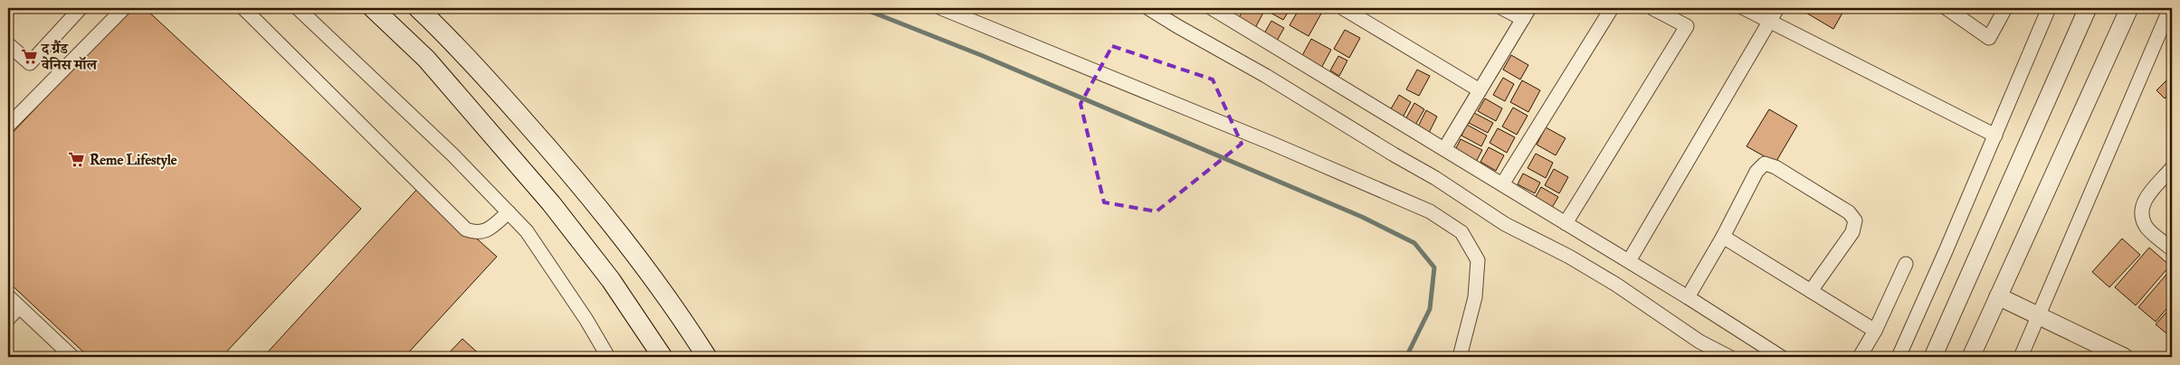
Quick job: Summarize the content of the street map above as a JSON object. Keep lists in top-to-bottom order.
{
  "places": {
    "supermarket": ["द ग्रैंड वेनिस मॉल", "Reme Lifestyle"]
  }
}
